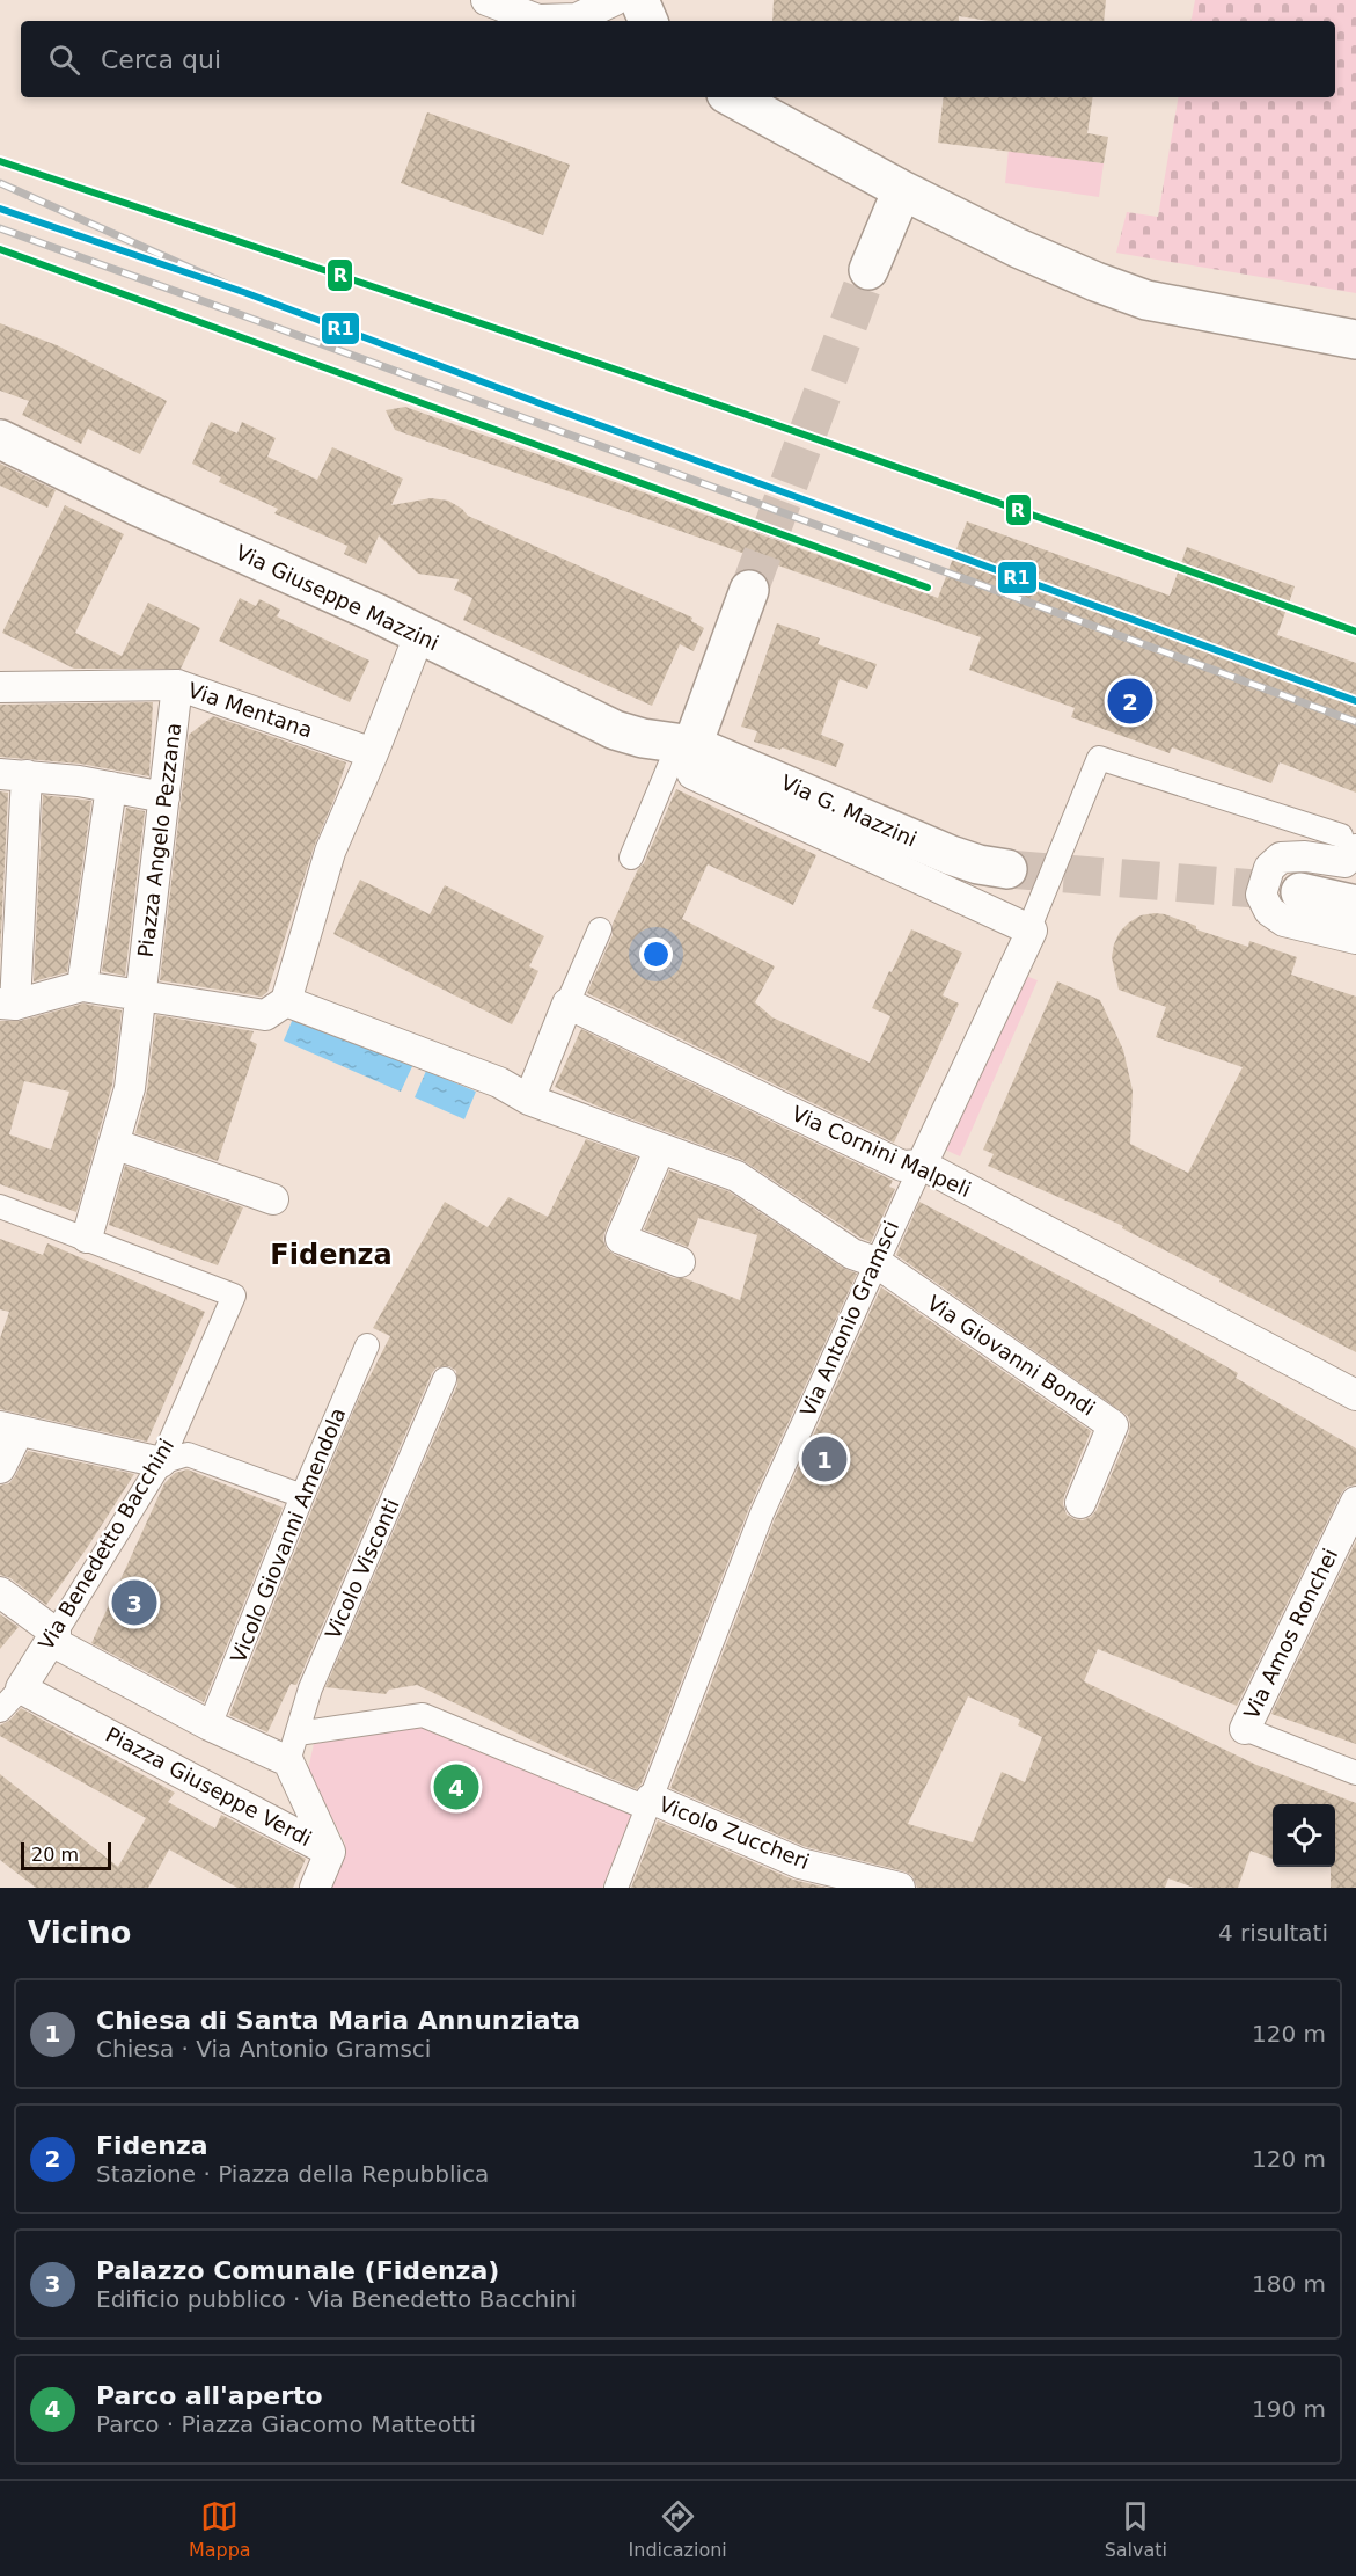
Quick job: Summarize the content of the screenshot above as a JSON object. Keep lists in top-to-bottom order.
{
  "streets": {
    "street": [
      "Via Giuseppe Mazzini",
      "Via Mentana",
      "Via G. Mazzini",
      "Piazza Angelo Pezzana",
      "Via Cornini Malpeli",
      "Via Antonio Gramsci",
      "Via Giovanni Bondi",
      "Vicolo Giovanni Amendola",
      "Via Benedetto Bacchini",
      "Vicolo Visconti",
      "Via Amos Ronchei",
      "Piazza Giuseppe Verdi",
      "Vicolo Zuccheri"
    ]
  },
  "crossings": [
    ["Via Giuseppe Mazzini", "Via G. Mazzini"],
    ["Via Mentana", "Piazza Angelo Pezzana"],
    ["Piazza Angelo Pezzana", "Via Benedetto Bacchini"],
    ["Via Cornini Malpeli", "Via Antonio Gramsci"],
    ["Via Antonio Gramsci", "Via Giovanni Bondi"],
    ["Via Antonio Gramsci", "Vicolo Zuccheri"],
    ["Via Benedetto Bacchini", "Piazza Giuseppe Verdi"],
    ["Vicolo Visconti", "Piazza Giuseppe Verdi"]
  ],
  "districts": ["Fidenza"],
  "lines": ["transit line R", "transit line R1"],
  "scale_bar": "20 m",
  "page": {
    "search": "Cerca qui",
    "pins": [
      "2",
      "1",
      "3",
      "4"
    ],
    "scale": "20 m",
    "heading": ["Vicino", "4 risultati"],
    "list": [
      {
        "mark": "1",
        "name": "Chiesa di Santa Maria Annunziata",
        "note": "Chiesa · Via Antonio Gramsci",
        "value": "120 m"
      },
      {
        "mark": "2",
        "name": "Fidenza",
        "note": "Stazione · Piazza della Repubblica",
        "value": "120 m"
      },
      {
        "mark": "3",
        "name": "Palazzo Comunale (Fidenza)",
        "note": "Edificio pubblico · Via Benedetto Bacchini",
        "value": "180 m"
      },
      {
        "mark": "4",
        "name": "Parco all'aperto",
        "note": "Parco · Piazza Giacomo Matteotti",
        "value": "190 m"
      }
    ],
    "nav": ["Mappa", "Indicazioni", "Salvati"]
  }
}
